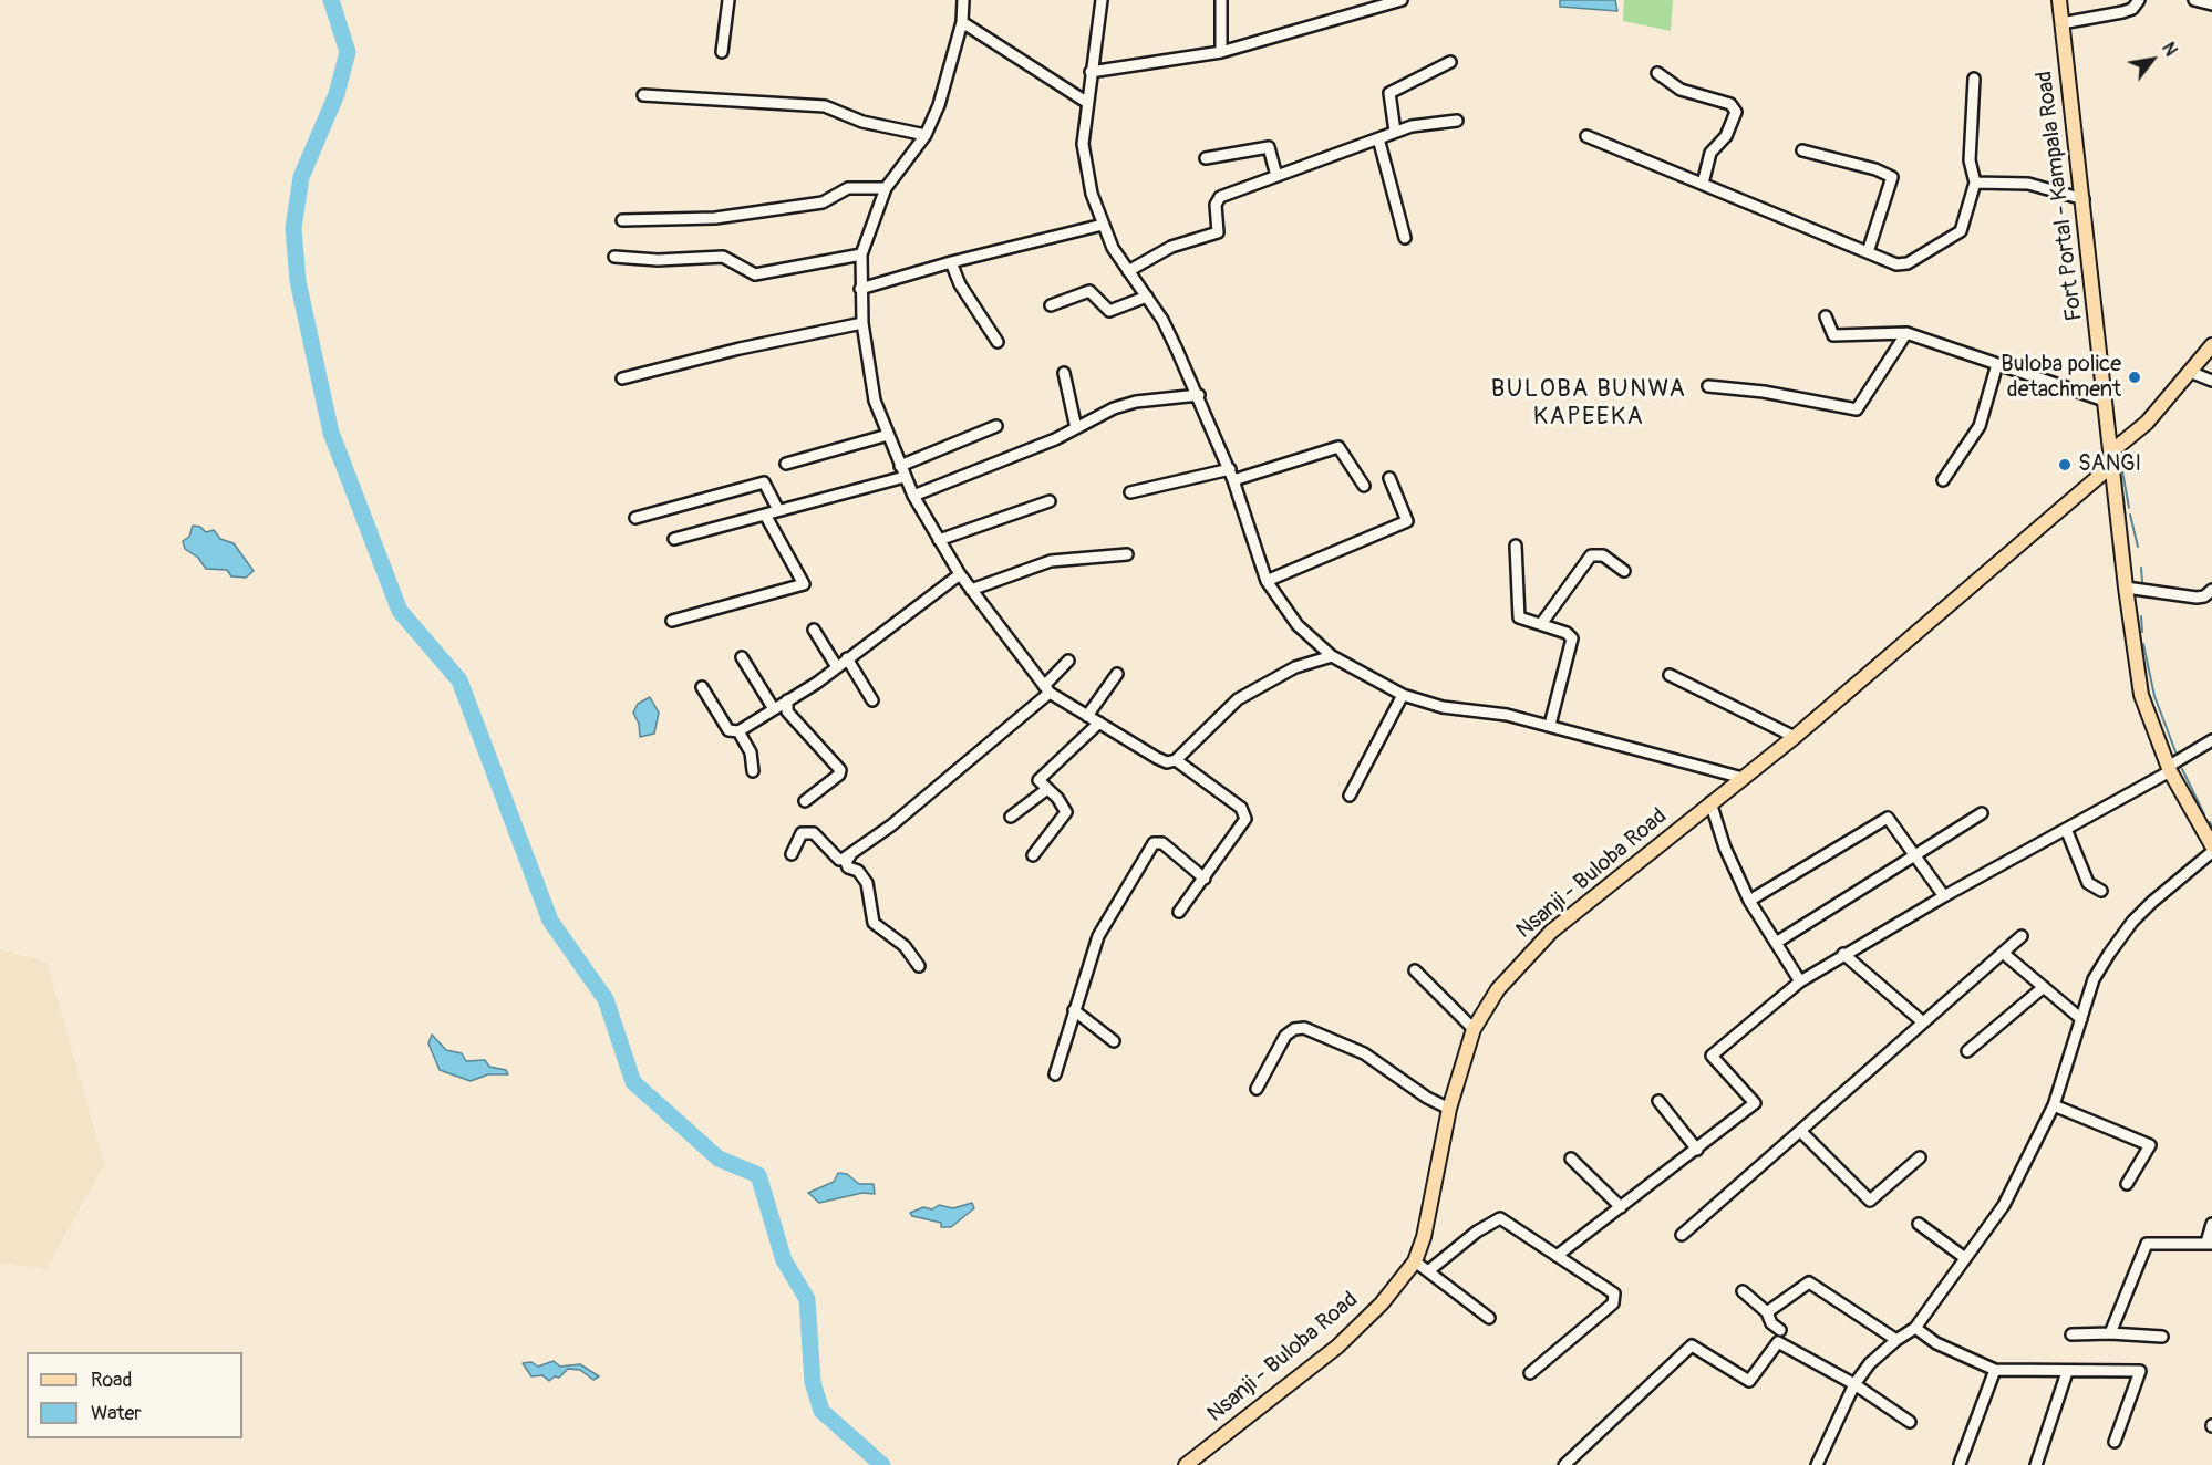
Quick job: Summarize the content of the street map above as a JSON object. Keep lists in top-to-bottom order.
{
  "streets": {
    "main road": ["Fort Portal - Kampala Road", "Nsanji - Buloba Road"]
  },
  "crossings": [
    ["Fort Portal - Kampala Road", "Nsanji - Buloba Road"]
  ],
  "districts": ["BULOBA BUNWA KAPEEKA"],
  "places": ["Buloba police detachment", "SANGI"],
  "legend": ["Road", "Water"],
  "north": "top right"
}
